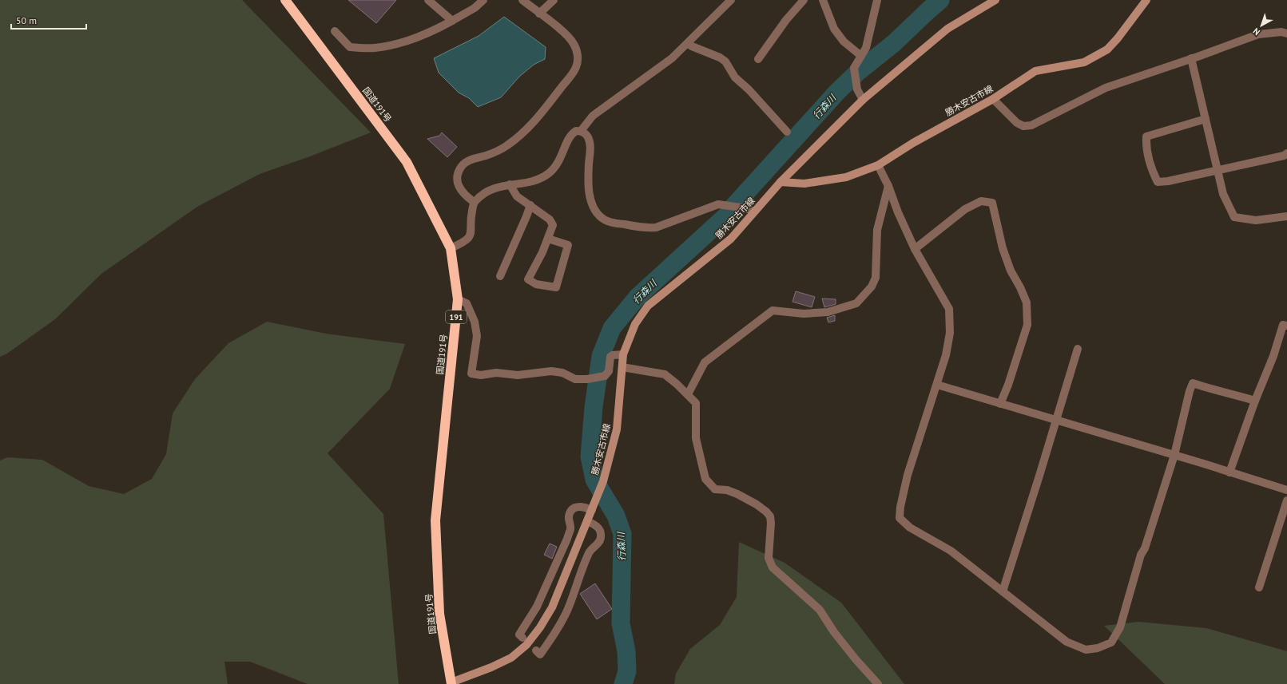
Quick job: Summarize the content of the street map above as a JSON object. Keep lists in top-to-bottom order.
{
  "streets": {
    "highway": ["国道191号", "191"],
    "main road": ["勝木安古市線"]
  },
  "crossings": [
    ["勝木安古市線", "国道191号"]
  ],
  "water": ["行森川"],
  "scale_bar": "50 m",
  "north": "bottom left"
}
